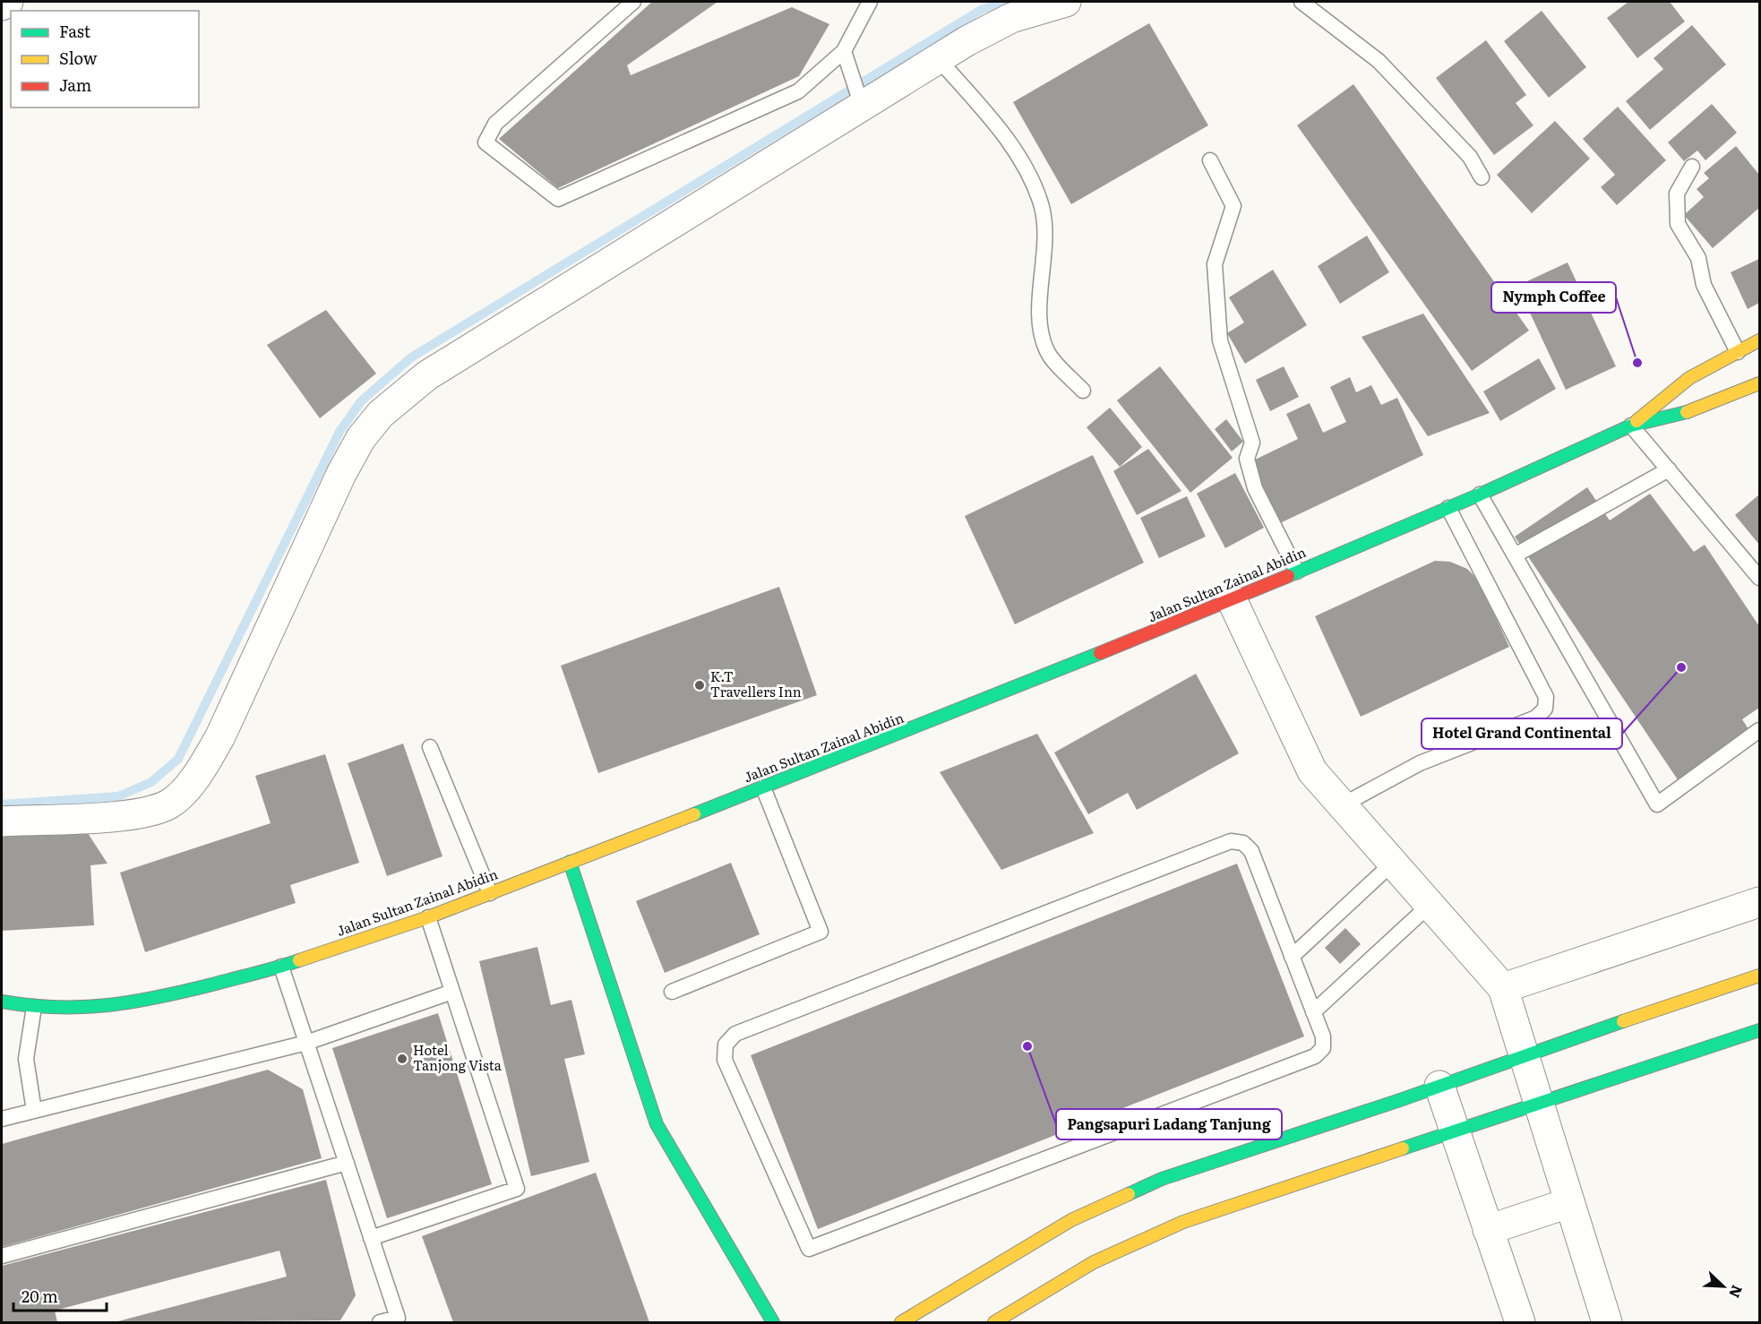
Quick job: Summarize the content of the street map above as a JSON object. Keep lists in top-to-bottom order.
{
  "streets": {
    "street": ["Jalan Sultan Zainal Abidin"]
  },
  "places": [
    "Nymph Coffee",
    "Hotel Grand Continental",
    "K.T Travellers Inn",
    "Pangsapuri Ladang Tanjung",
    "Hotel Tanjong Vista"
  ],
  "legend": ["Fast", "Slow", "Jam"],
  "scale_bar": "20 m",
  "north": "bottom right"
}
